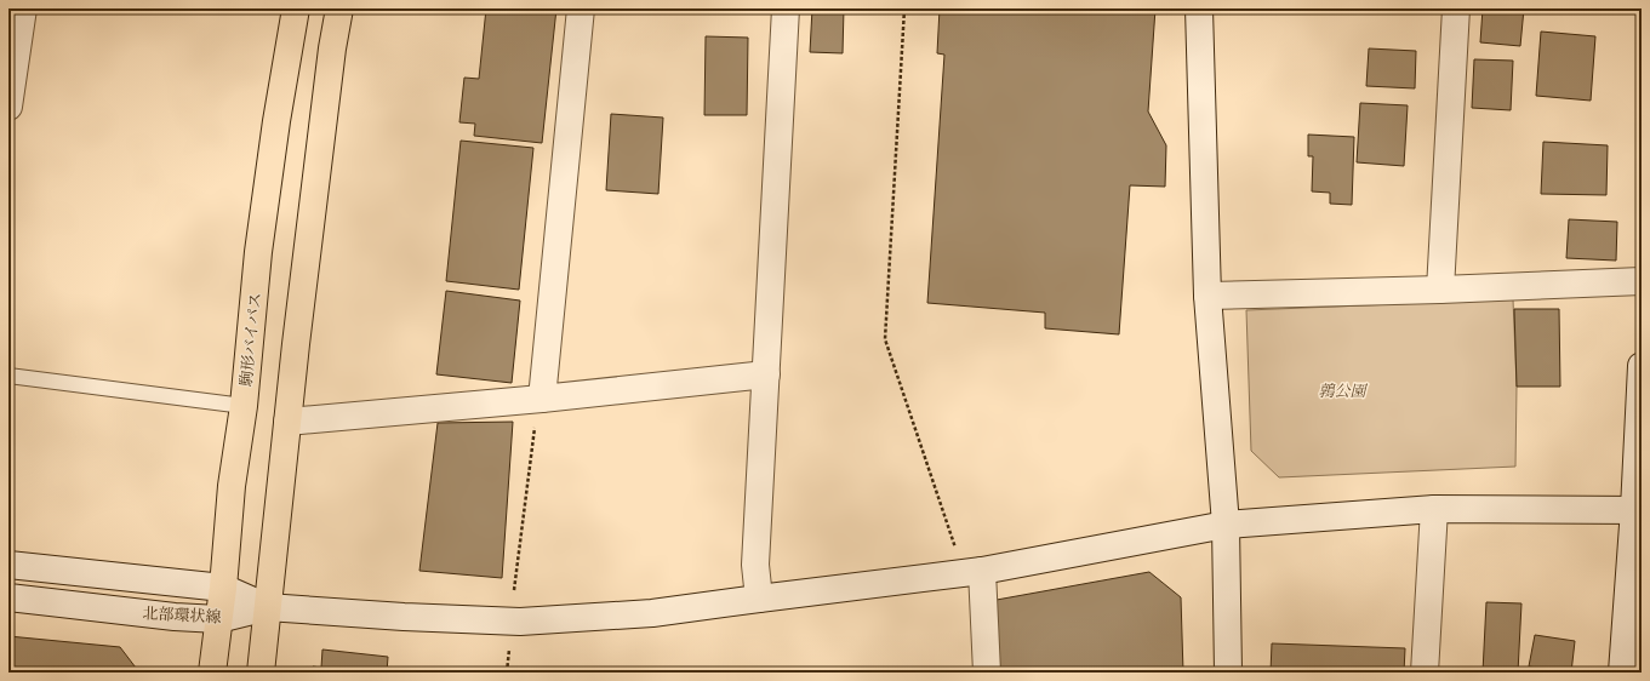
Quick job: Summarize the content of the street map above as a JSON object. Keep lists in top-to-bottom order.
{
  "streets": {
    "main road": ["駒形バイパス"],
    "street": ["北部環状線"]
  },
  "crossings": [
    ["駒形バイパス", "北部環状線"]
  ],
  "parks": ["鶉公園"]
}
